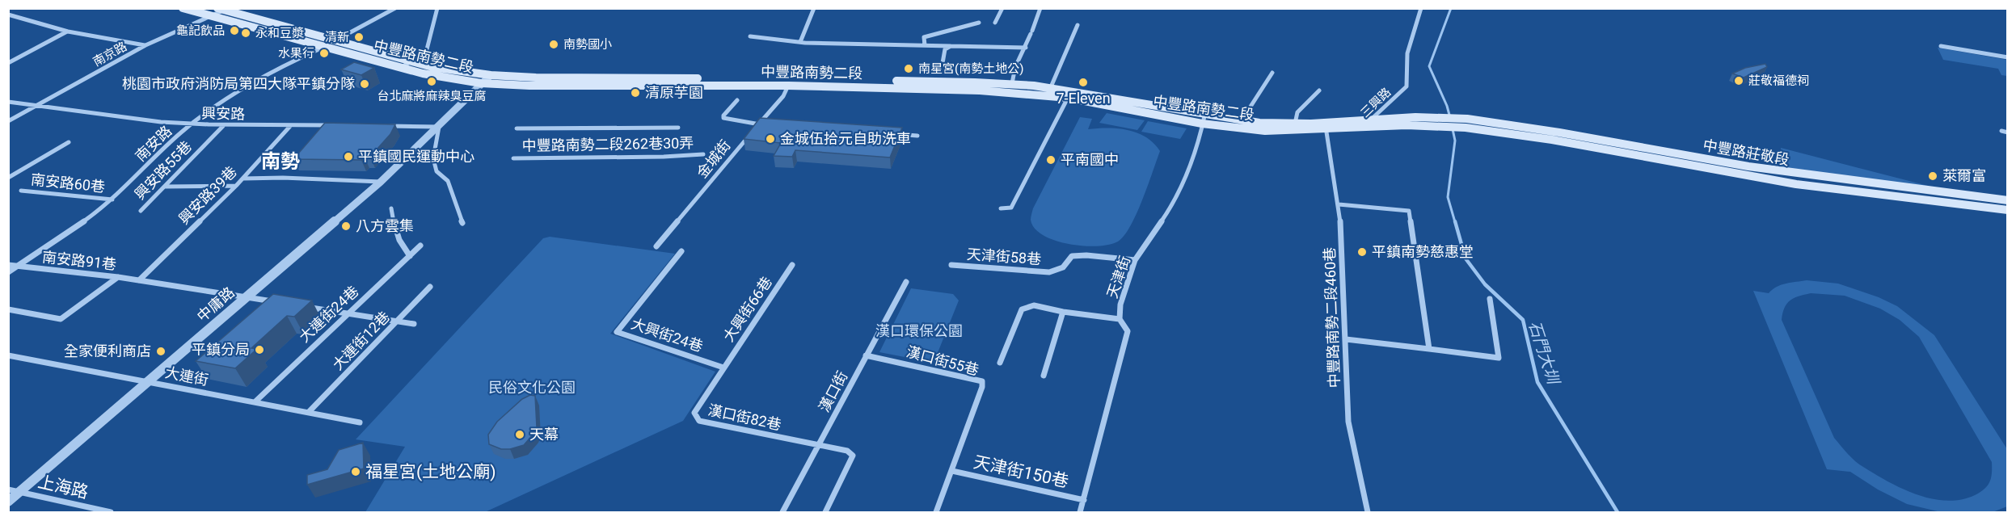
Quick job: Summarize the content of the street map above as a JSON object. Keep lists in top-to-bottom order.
{
  "streets": {
    "main road": ["中豐路南勢二段", "中豐路莊敬段"],
    "street": [
      "南京路",
      "三興路",
      "興安路",
      "南安路",
      "中豐路南勢二段262巷30弄",
      "金城街",
      "興安路55巷",
      "南安路60巷",
      "興安路39巷",
      "天津街58巷",
      "南安路91巷",
      "天津街",
      "中庸路",
      "大興街66巷",
      "大連街24巷",
      "中豐路南勢二段460巷",
      "大興街24巷",
      "大連街12巷",
      "漢口街55巷",
      "大連街",
      "漢口街",
      "漢口街82巷",
      "天津街150巷",
      "上海路"
    ]
  },
  "crossings": [
    ["南京路", "中豐路南勢二段"],
    ["南京路", "興安路"],
    ["中豐路南勢二段", "三興路"],
    ["中豐路南勢二段", "南安路"],
    ["中豐路南勢二段", "中豐路莊敬段"],
    ["中豐路南勢二段", "金城街"],
    ["中豐路南勢二段", "天津街"],
    ["中豐路南勢二段", "中庸路"],
    ["中豐路南勢二段", "中豐路南勢二段460巷"],
    ["興安路", "南安路"],
    ["興安路", "興安路55巷"],
    ["興安路", "興安路39巷"],
    ["南安路", "南安路60巷"],
    ["南安路", "南安路91巷"],
    ["興安路39巷", "南安路91巷"],
    ["天津街58巷", "天津街"],
    ["南安路91巷", "中庸路"],
    ["天津街", "天津街150巷"],
    ["中庸路", "大連街"],
    ["中庸路", "上海路"],
    ["大興街66巷", "大興街24巷"],
    ["大興街66巷", "漢口街82巷"],
    ["大連街24巷", "大連街"],
    ["大興街24巷", "漢口街82巷"],
    ["大連街12巷", "大連街"],
    ["漢口街55巷", "漢口街"],
    ["漢口街55巷", "天津街150巷"],
    ["漢口街", "漢口街82巷"]
  ],
  "districts": ["南勢"],
  "water": ["石門大圳"],
  "parks": ["漢口環保公園", "民俗文化公園"],
  "places": [
    "龜記飲品",
    "永和豆漿",
    "清新",
    "南勢國小",
    "水果行",
    "南星宮(南勢土地公)",
    "莊敬福德祠",
    "台北麻將麻辣臭豆腐",
    "7-Eleven",
    "桃園市政府消防局第四大隊平鎮分隊",
    "清原芋園",
    "金城伍拾元自助洗車",
    "平鎮國民運動中心",
    "平南國中",
    "萊爾富",
    "八方雲集",
    "平鎮南勢慈惠堂",
    "平鎮分局",
    "全家便利商店",
    "天幕",
    "福星宮(土地公廟)"
  ]
}
